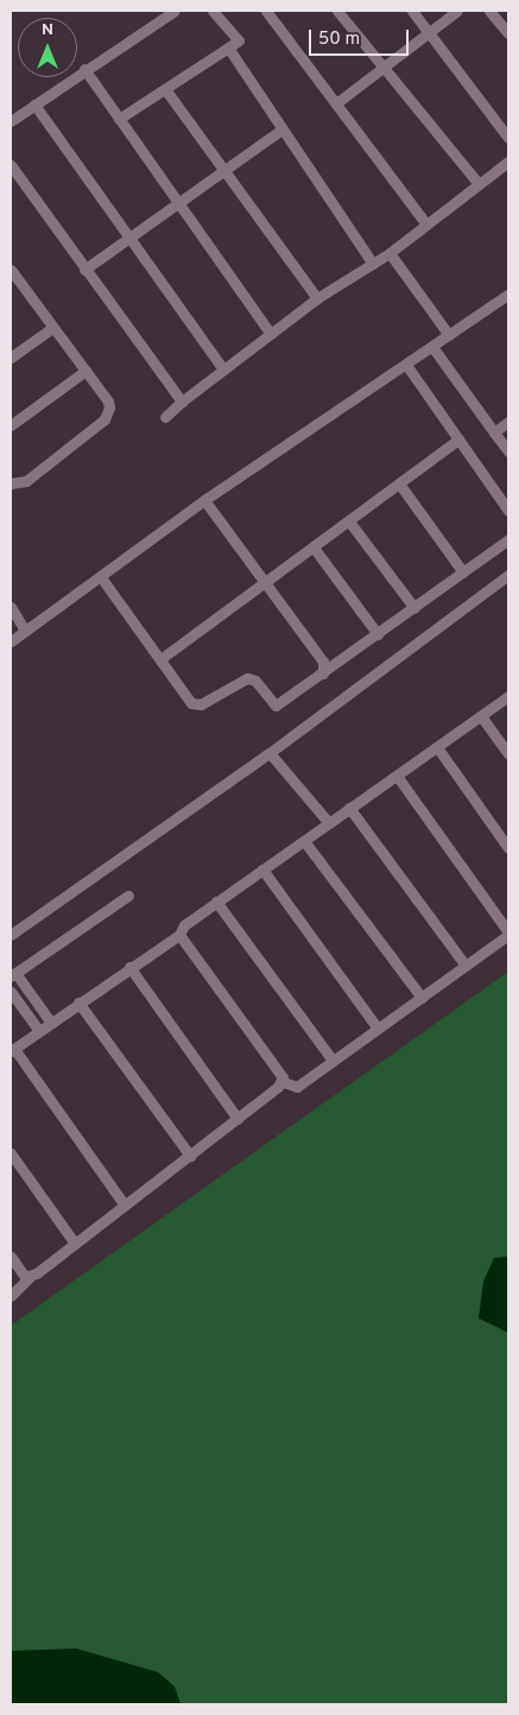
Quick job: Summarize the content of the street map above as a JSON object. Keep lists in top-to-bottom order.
{
  "scale_bar": "50 m",
  "north": "top"
}
